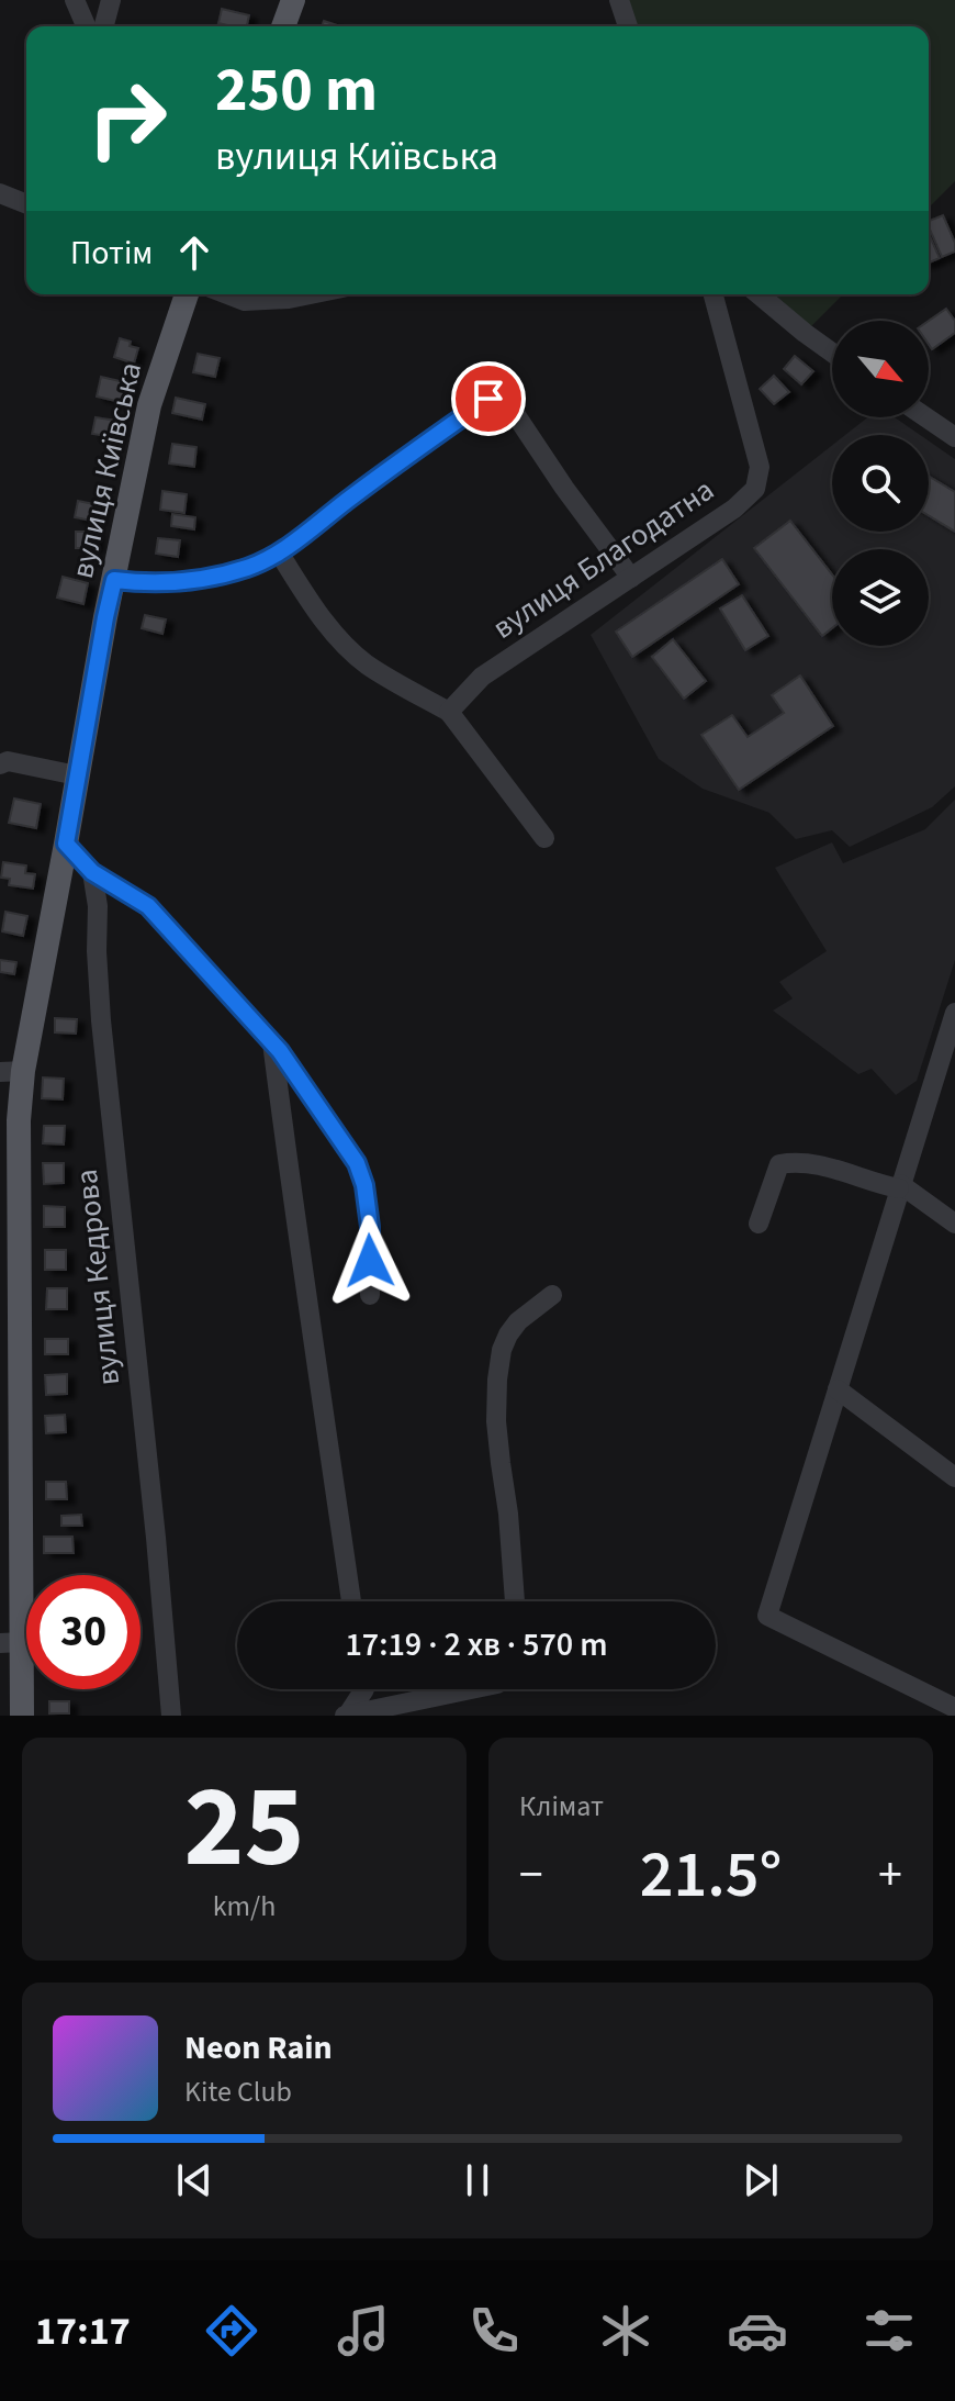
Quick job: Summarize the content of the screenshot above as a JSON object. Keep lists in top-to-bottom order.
{
  "streets": {
    "main road": ["вулиця Київська"],
    "street": ["вулиця Благодатна", "вулиця Кедрова"]
  },
  "north": "bottom right",
  "page": {
    "turn": ["250 m", "вулиця Київська"],
    "then": "Потім",
    "limit": "30",
    "trip": "17:19 · 2 хв · 570 m",
    "tile": [
      ["25", "km/h"],
      "Клімат"
    ],
    "heat": ["−", "21.5°", "+"],
    "song": ["Neon Rain", "Kite Club"],
    "tabs": "17:17"
  }
}
